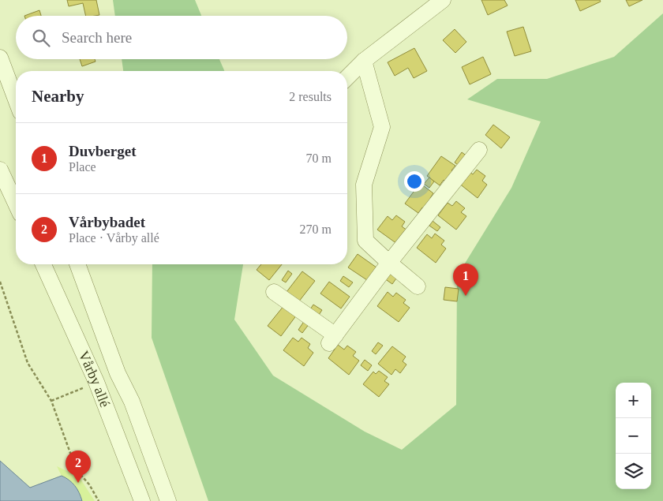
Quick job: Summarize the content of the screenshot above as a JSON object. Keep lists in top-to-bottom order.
{
  "streets": {
    "street": ["Vårby allé"]
  },
  "page": {
    "search": "Search here",
    "heading": ["Nearby", "2 results"],
    "list": [
      {
        "mark": "1",
        "name": "Duvberget",
        "note": "Place",
        "value": "70 m"
      },
      {
        "mark": "2",
        "name": "Vårbybadet",
        "note": "Place · Vårby allé",
        "value": "270 m"
      }
    ],
    "pins": ["1", "2"],
    "map_buttons": ["+", "−"]
  }
}
